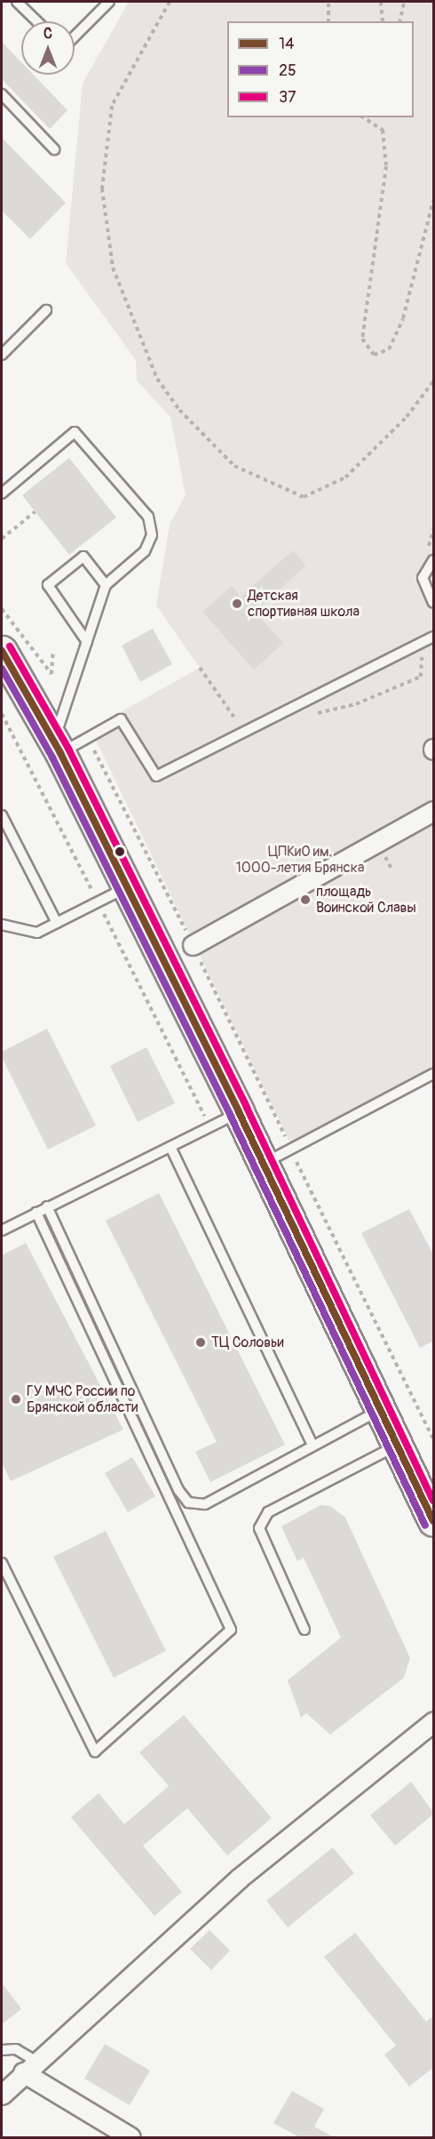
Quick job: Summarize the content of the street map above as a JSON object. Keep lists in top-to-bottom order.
{
  "parks": ["ЦПКиО им. 1000-летия Брянска"],
  "places": [
    "Детская спортивная школа",
    "площадь Воинской Славы",
    "ТЦ Соловьи",
    "ГУ МЧС России по Брянской области"
  ],
  "lines": ["transit line 37", "transit line 14", "transit line 25"],
  "legend": ["14", "25", "37"],
  "north": "top"
}
